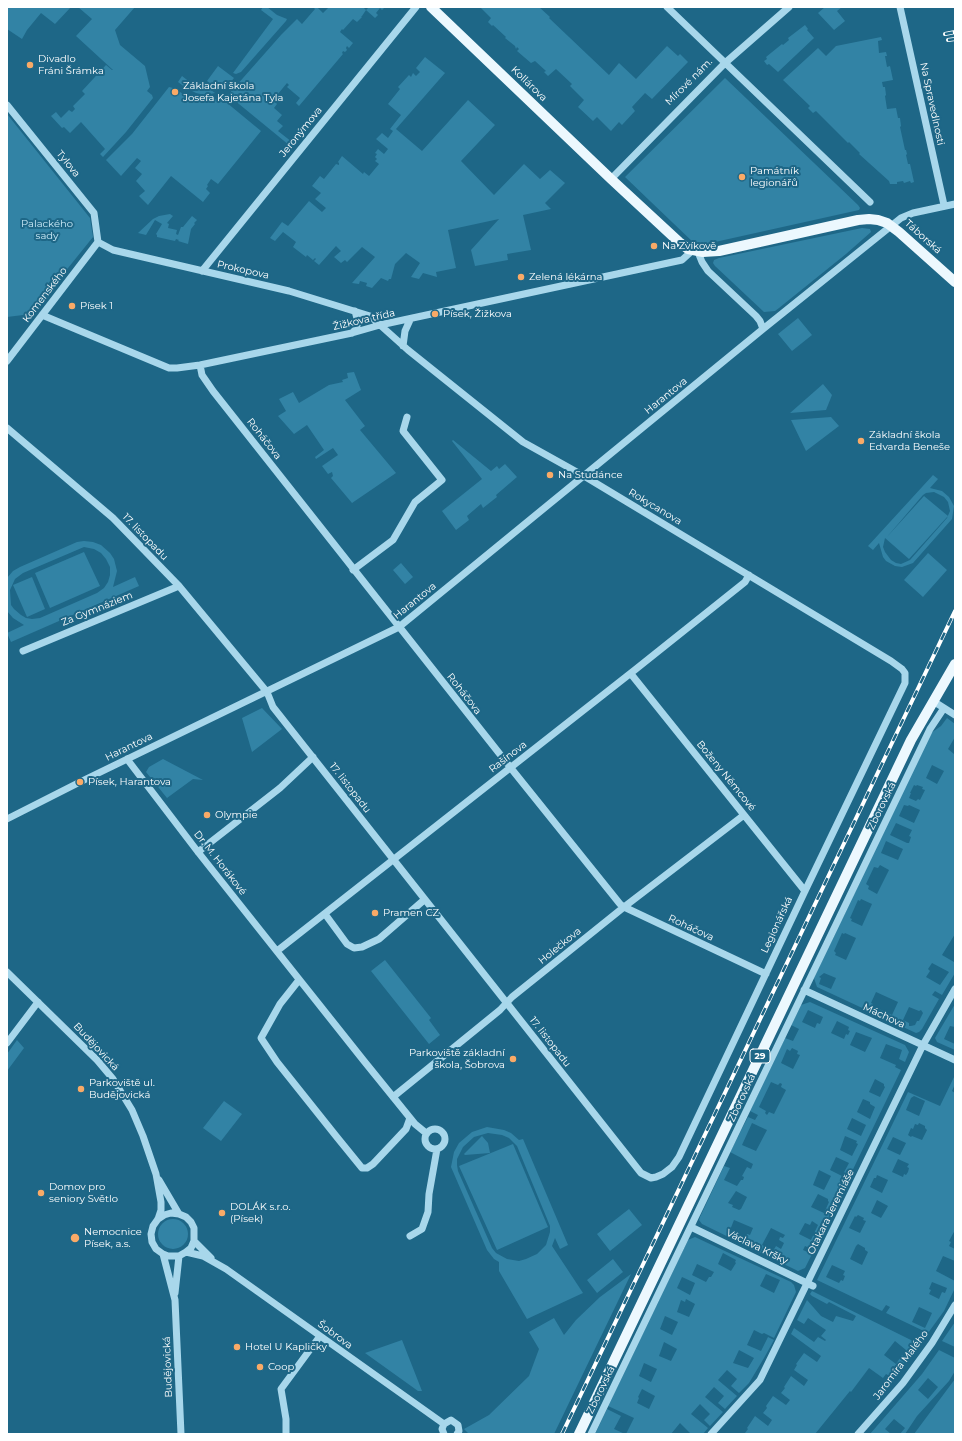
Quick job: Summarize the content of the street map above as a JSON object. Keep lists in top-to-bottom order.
{
  "streets": {
    "main road": ["Kollárova", "Táborská", "29"],
    "street": [
      "Mírové nám.",
      "Na Spravedlnosti",
      "Jeronýmova",
      "Tylova",
      "Prokopova",
      "Komenského",
      "Žižkova třída",
      "Harantova",
      "Roháčova",
      "Rokycanova",
      "17. listopadu",
      "Za Gymnáziem",
      "Rašínova",
      "Boženy Němcové",
      "Zborovská",
      "Dr. M. Horákové",
      "Legionářská",
      "Holečkova",
      "Máchova",
      "Budějovická",
      "Otakara Jeremiáše",
      "Václava Kršky",
      "Šobrova",
      "Jaromíra Malého"
    ]
  },
  "crossings": [
    ["Mírové nám.", "Kollárova"],
    ["Jeronýmova", "Prokopova"],
    ["Tylova", "Prokopova"],
    ["Tylova", "Komenského"],
    ["Prokopova", "Komenského"],
    ["Prokopova", "Žižkova třída"],
    ["Prokopova", "Rokycanova"],
    ["Komenského", "Žižkova třída"],
    ["Žižkova třída", "Roháčova"],
    ["Žižkova třída", "Rokycanova"],
    ["Harantova", "Roháčova"],
    ["Harantova", "Rokycanova"],
    ["Harantova", "17. listopadu"],
    ["Harantova", "Dr. M. Horákové"],
    ["Roháčova", "Rašínova"],
    ["Roháčova", "Legionářská"],
    ["Roháčova", "Holečkova"],
    ["Rokycanova", "Rašínova"],
    ["Rokycanova", "Legionářská"],
    ["17. listopadu", "Za Gymnáziem"],
    ["17. listopadu", "Rašínova"],
    ["17. listopadu", "Legionářská"],
    ["17. listopadu", "Holečkova"],
    ["Rašínova", "Boženy Němcové"],
    ["Rašínova", "Dr. M. Horákové"],
    ["Boženy Němcové", "Legionářská"],
    ["Boženy Němcové", "Holečkova"],
    ["Zborovská", "Máchova"],
    ["Zborovská", "Václava Kršky"],
    ["Dr. M. Horákové", "Holečkova"],
    ["Máchova", "Otakara Jeremiáše"],
    ["Budějovická", "Šobrova"],
    ["Otakara Jeremiáše", "Václava Kršky"]
  ],
  "parks": ["Palackého sady"],
  "places": [
    "Divadlo Fráni Šrámka",
    "Základní škola Josefa Kajetána Tyla",
    "Památník legionářů",
    "Na Zvíkově",
    "Zelená lékárna",
    "Písek 1",
    "Písek, Žižkova",
    "Základní škola Edvarda Beneše",
    "Na Studánce",
    "Písek, Harantova",
    "Olympie",
    "Pramen CZ",
    "Parkoviště základní škola, Šobrova",
    "Parkoviště ul. Budějovická",
    "Domov pro seniory Světlo",
    "DOLÁK s.r.o. (Písek)",
    "Nemocnice Písek, a.s.",
    "Hotel U Kapličky",
    "Coop"
  ]
}
